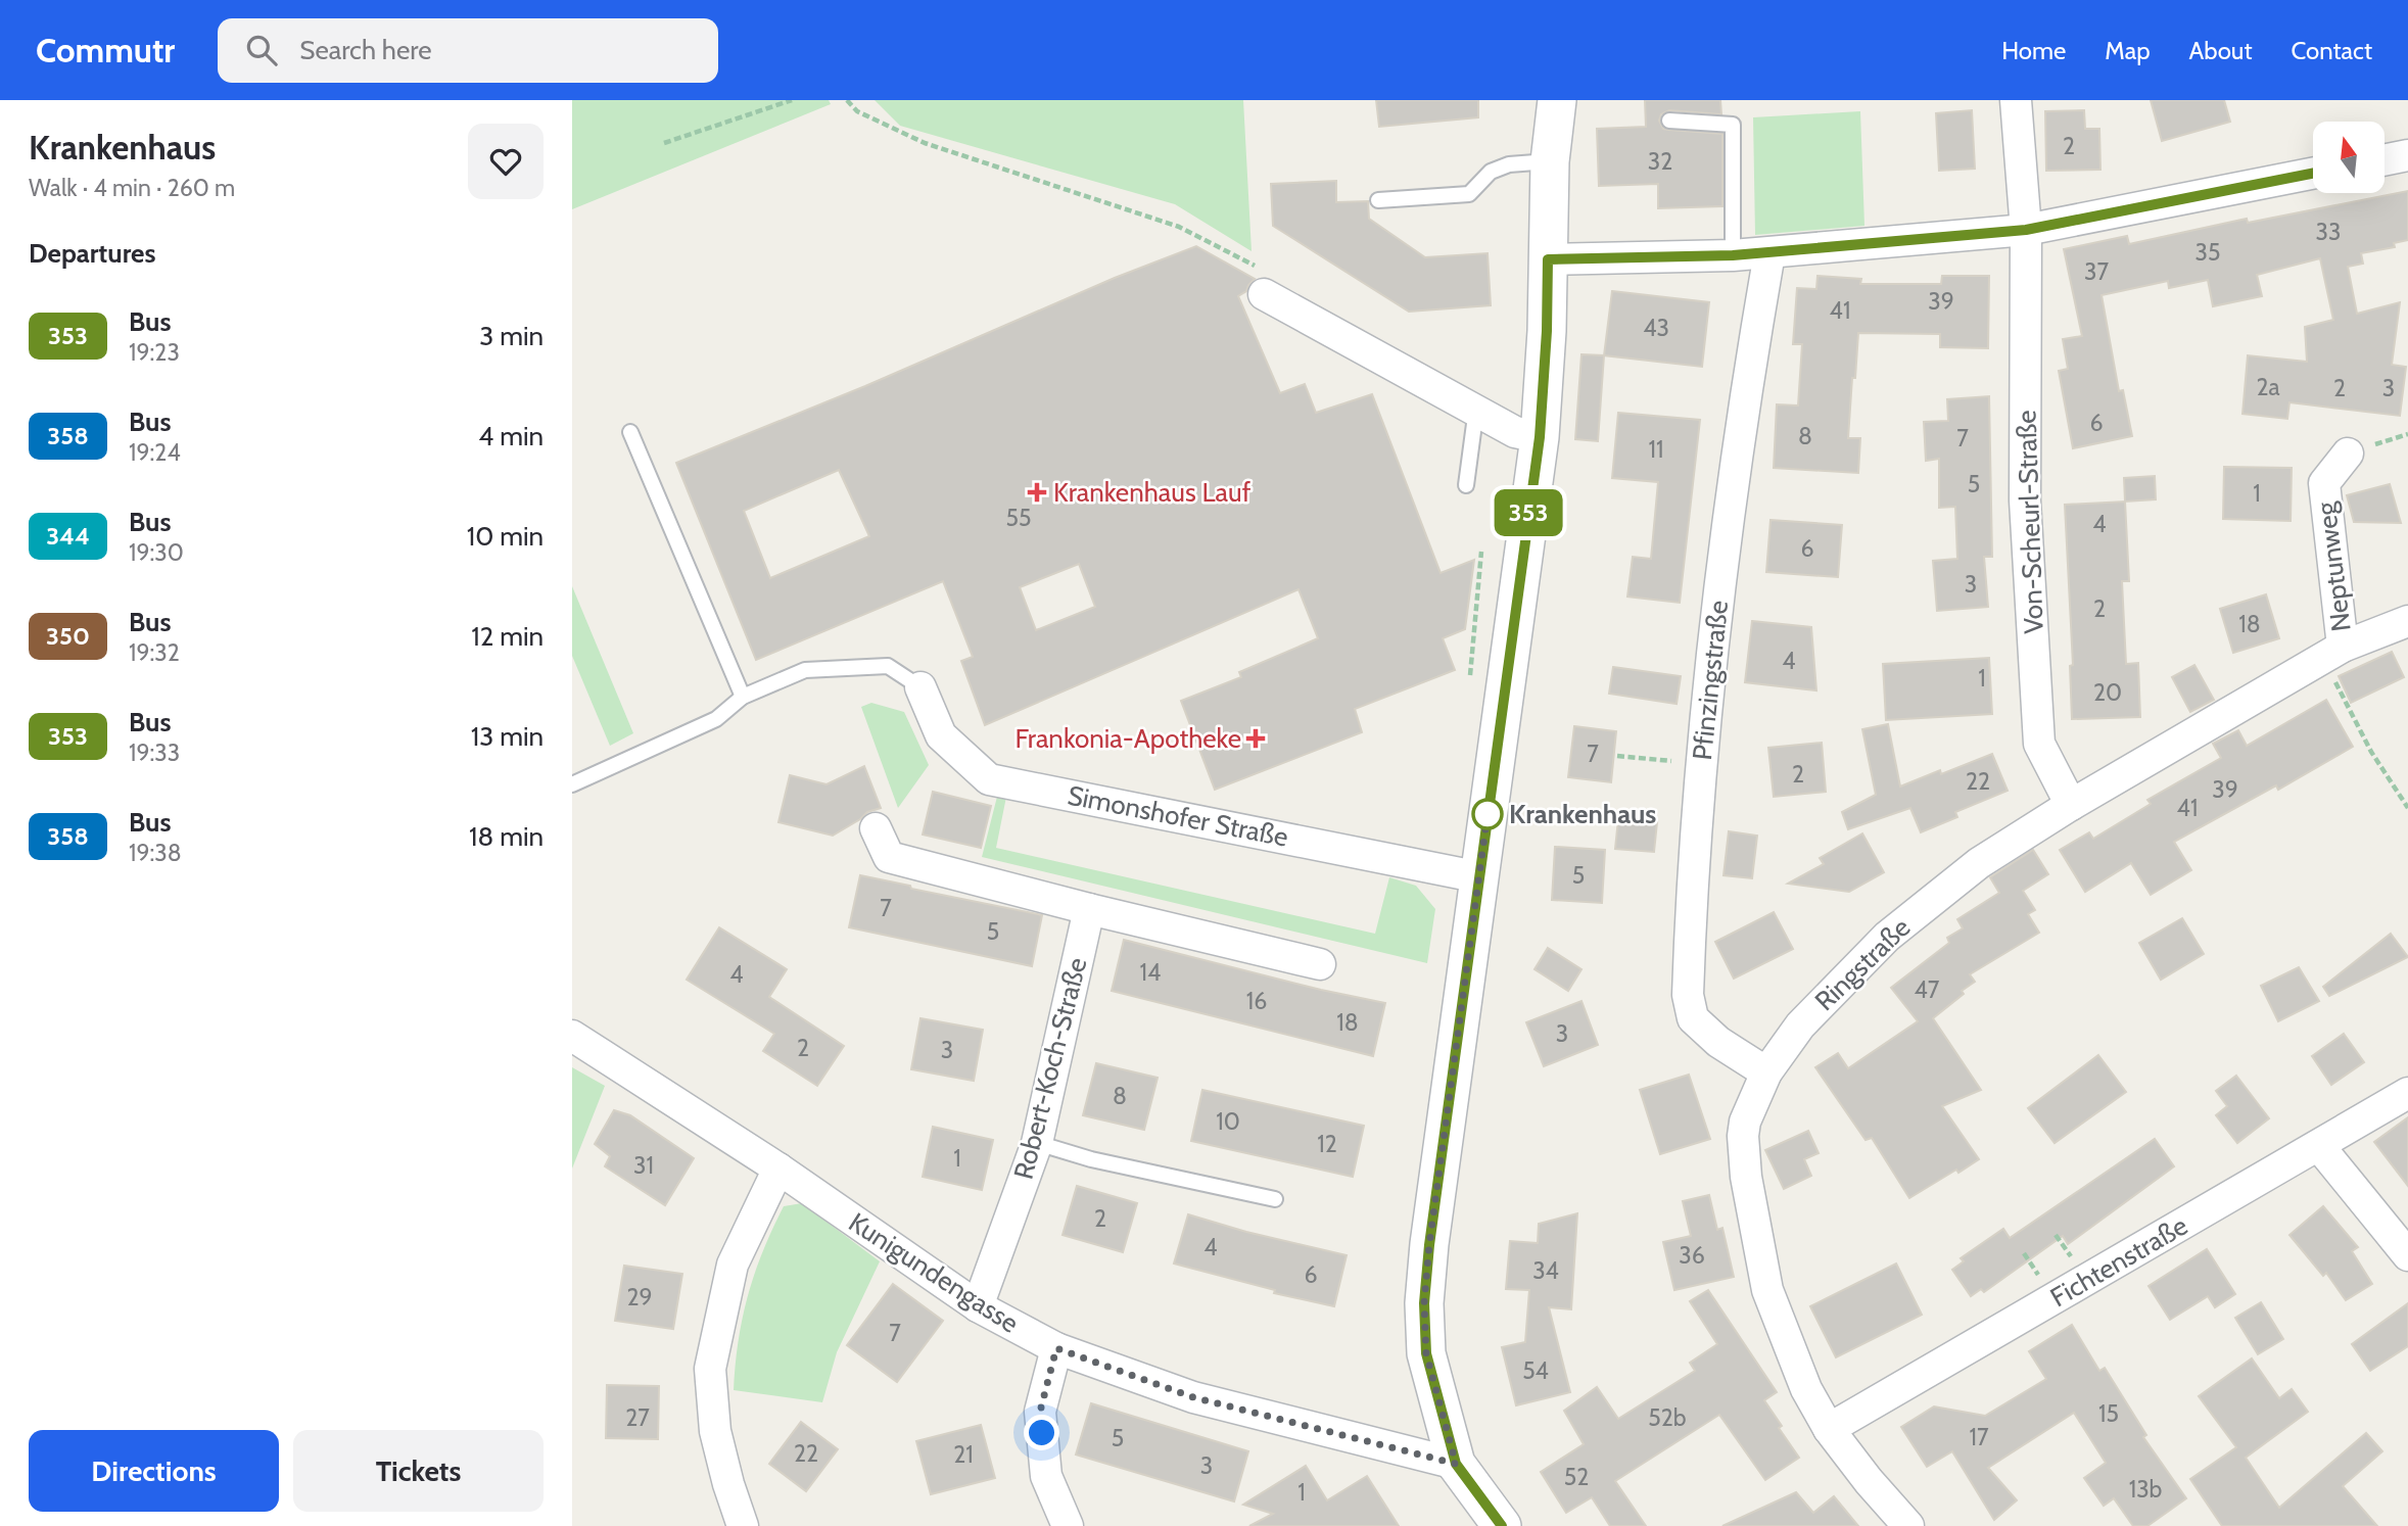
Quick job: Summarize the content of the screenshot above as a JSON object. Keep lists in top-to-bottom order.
{
  "streets": {
    "street": [
      "Von-Scheurl-Straße",
      "Neptunweg",
      "Pfinzingstraße",
      "Simonshofer Straße",
      "Ringstraße",
      "Robert-Koch-Straße",
      "Fichtenstraße",
      "Kunigundengasse"
    ]
  },
  "crossings": [
    ["Von-Scheurl-Straße", "Ringstraße"],
    ["Neptunweg", "Ringstraße"],
    ["Pfinzingstraße", "Ringstraße"],
    ["Ringstraße", "Fichtenstraße"],
    ["Robert-Koch-Straße", "Kunigundengasse"]
  ],
  "places": {
    "health": ["Krankenhaus Lauf", "Frankonia-Apotheke"],
    "other": ["Krankenhaus"]
  },
  "lines": ["bus line 353"],
  "house_numbers": [
    "2",
    "32",
    "33",
    "35",
    "37",
    "39",
    "41",
    "43",
    "2a",
    "2",
    "3",
    "6",
    "8",
    "7",
    "11",
    "5",
    "1",
    "55",
    "4",
    "6",
    "3",
    "2",
    "18",
    "4",
    "1",
    "20",
    "7",
    "2",
    "22",
    "39",
    "41",
    "5",
    "7",
    "5",
    "14",
    "4",
    "47",
    "16",
    "18",
    "3",
    "2",
    "3",
    "8",
    "10",
    "12",
    "1",
    "31",
    "2",
    "4",
    "36",
    "34",
    "6",
    "29",
    "7",
    "54",
    "15",
    "27",
    "52b",
    "17",
    "5",
    "22",
    "21",
    "3",
    "52",
    "13b",
    "1"
  ],
  "north": "top",
  "page": {
    "header": "Commutr",
    "search": "Search here",
    "nav": [
      "Home",
      "Map",
      "About",
      "Contact"
    ],
    "heading": [
      ["Krankenhaus", "Walk · 4 min · 260 m"],
      "Departures"
    ],
    "on_map": "353",
    "list": [
      {
        "mark": "353",
        "name": "Bus",
        "note": "19:23",
        "value": "3 min"
      },
      {
        "mark": "358",
        "name": "Bus",
        "note": "19:24",
        "value": "4 min"
      },
      {
        "mark": "344",
        "name": "Bus",
        "note": "19:30",
        "value": "10 min"
      },
      {
        "mark": "350",
        "name": "Bus",
        "note": "19:32",
        "value": "12 min"
      },
      {
        "mark": "353",
        "name": "Bus",
        "note": "19:33",
        "value": "13 min"
      },
      {
        "mark": "358",
        "name": "Bus",
        "note": "19:38",
        "value": "18 min"
      }
    ],
    "buttons": ["Directions", "Tickets"]
  }
}
